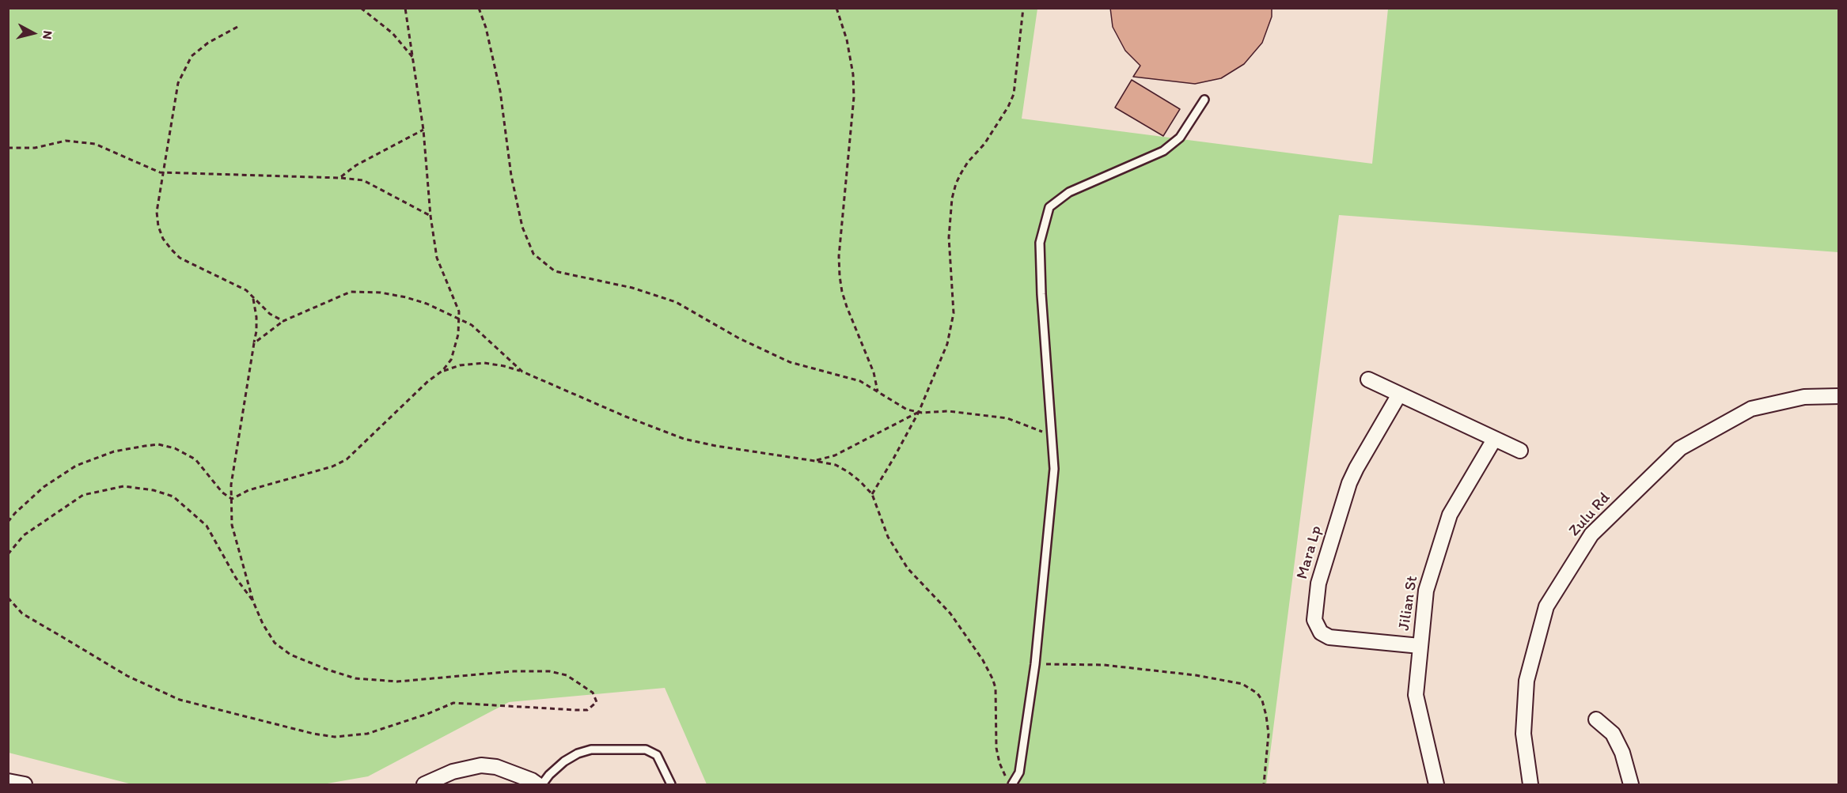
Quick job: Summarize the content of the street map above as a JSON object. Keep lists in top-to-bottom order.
{
  "streets": {
    "street": ["Zulu Rd", "Mara Lp", "Jilian St"]
  },
  "crossings": [
    ["Mara Lp", "Jilian St"]
  ],
  "north": "right"
}
